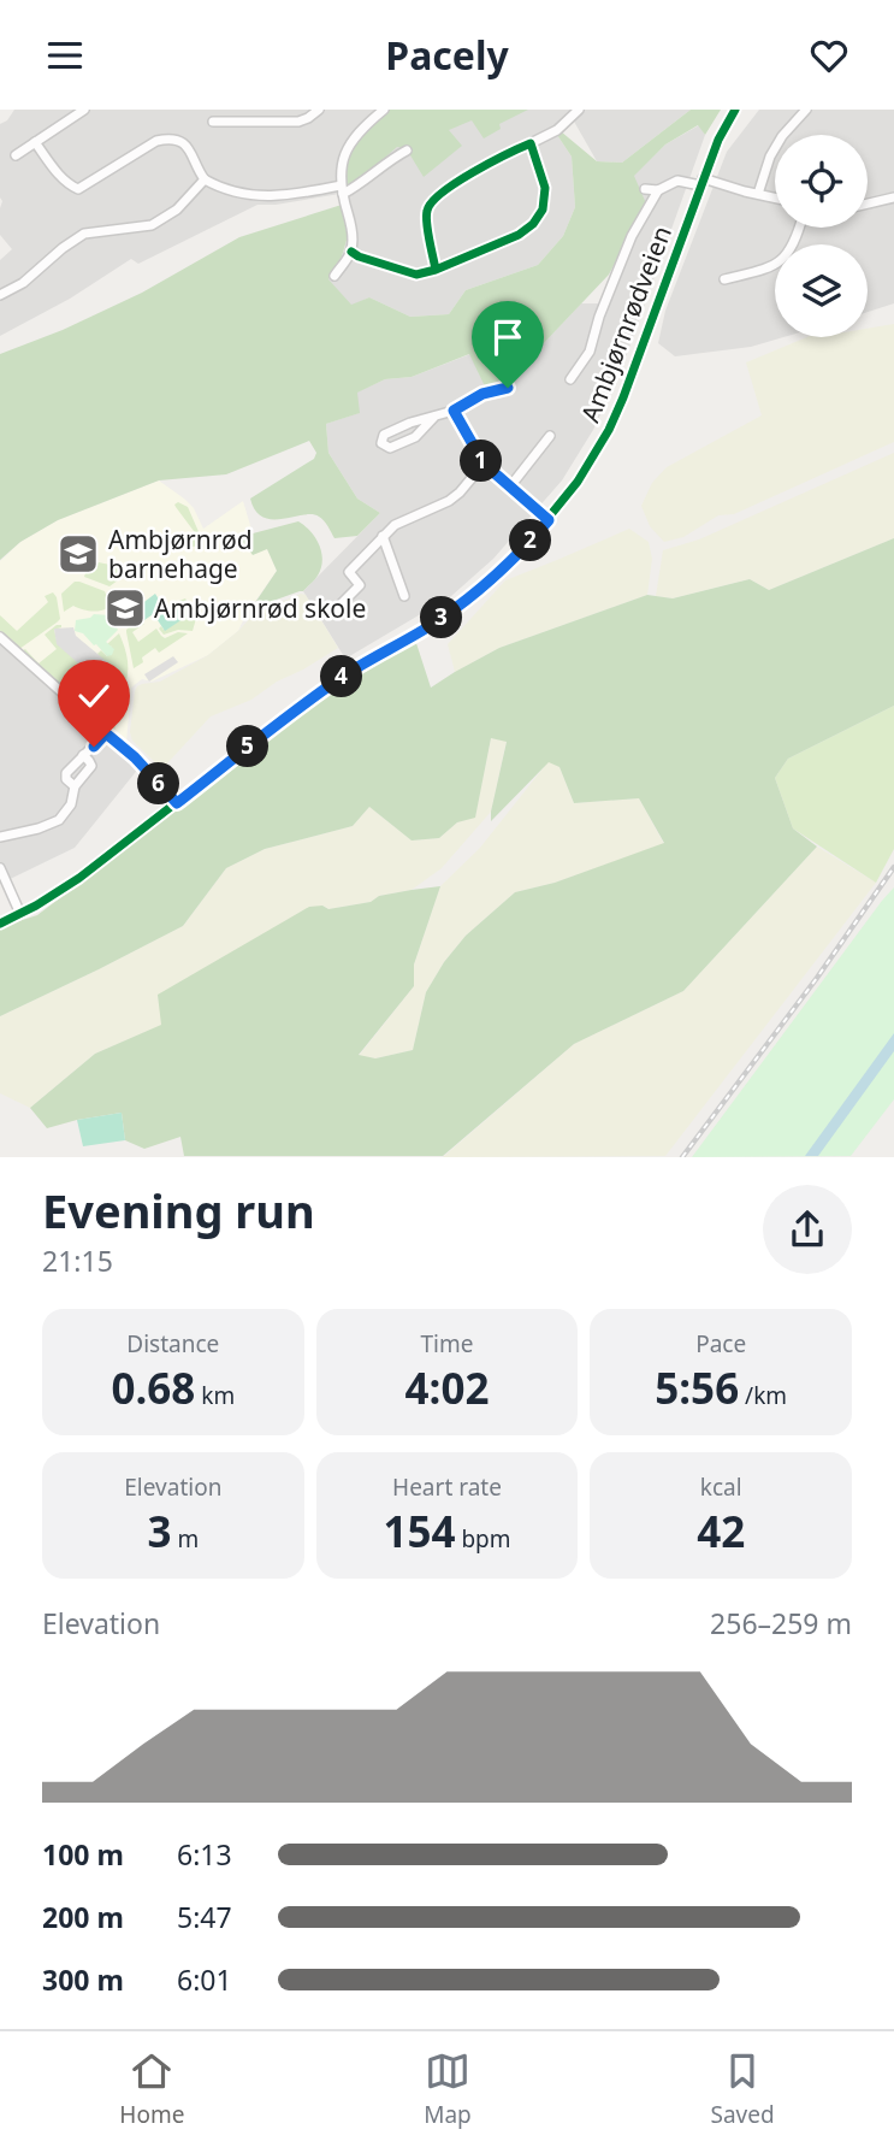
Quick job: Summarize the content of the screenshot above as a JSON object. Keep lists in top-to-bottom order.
{
  "streets": {
    "street": ["Ambjørnrødveien"]
  },
  "places": {
    "school or university": ["Ambjørnrød barnehage", "Ambjørnrød skole"]
  },
  "page": {
    "header": "Pacely",
    "pins": [
      "1",
      "2",
      "3",
      "4",
      "5",
      "6"
    ],
    "heading": ["Evening run", "21:15"],
    "stats": [
      ["Distance", "0.68 km"],
      ["Time", "4:02"],
      ["Pace", "5:56 /km"],
      ["Elevation", "3 m"],
      ["Heart rate", "154 bpm"],
      ["kcal", "42"]
    ],
    "chart": ["Elevation", "256–259 m"],
    "list": [
      {
        "name": "100 m",
        "note": "6:13"
      },
      {
        "name": "200 m",
        "note": "5:47"
      },
      {
        "name": "300 m",
        "note": "6:01"
      }
    ],
    "tabs": ["Home", "Map", "Saved"]
  }
}
